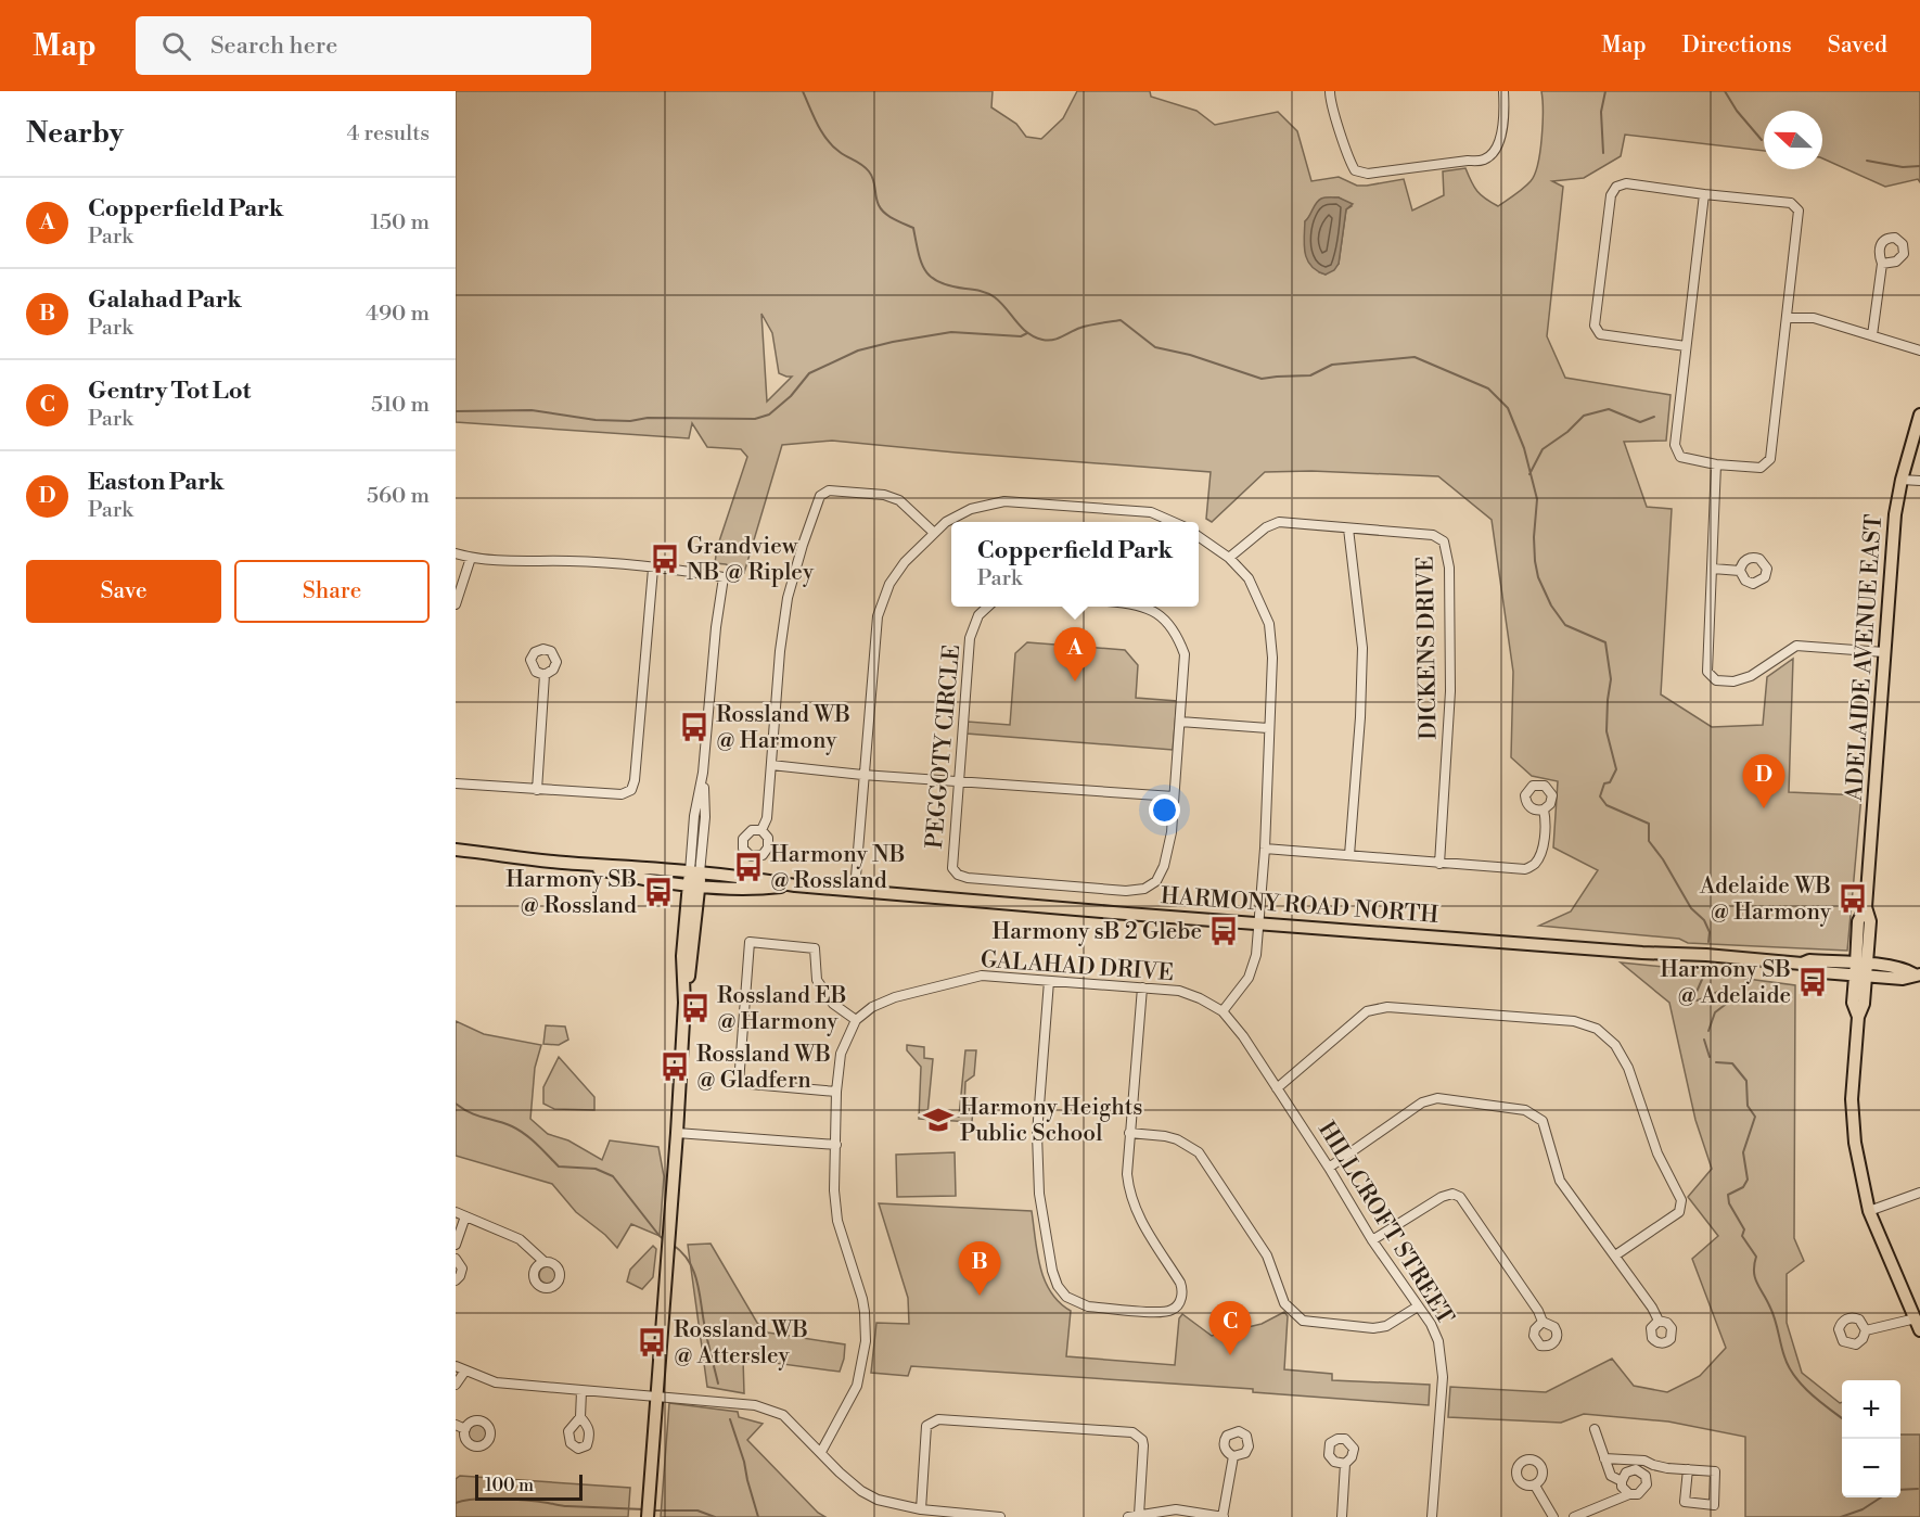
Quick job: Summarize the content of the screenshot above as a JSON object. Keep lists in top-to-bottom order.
{
  "streets": {
    "main road": ["ADELAIDE AVENUE EAST", "HARMONY ROAD NORTH"],
    "street": [
      "DICKENS DRIVE",
      "PEGGOTY CIRCLE",
      "GALAHAD DRIVE",
      "HILLCROFT STREET"
    ]
  },
  "crossings": [
    ["ADELAIDE AVENUE EAST", "HARMONY ROAD NORTH"],
    ["GALAHAD DRIVE", "HILLCROFT STREET"]
  ],
  "places": {
    "bus stop": [
      "Grandview NB @ Ripley",
      "Rossland WB @ Harmony",
      "Harmony NB @ Rossland",
      "Harmony SB @ Rossland",
      "Adelaide WB @ Harmony",
      "Harmony sB 2 Glebe",
      "Harmony SB @ Adelaide",
      "Rossland EB @ Harmony",
      "Rossland WB @ Gladfern",
      "Rossland WB @ Attersley"
    ],
    "school or university": ["Harmony Heights Public School"]
  },
  "scale_bar": "100 m",
  "north": "left",
  "page": {
    "header": "Map",
    "search": "Search here",
    "nav": ["Map", "Directions", "Saved"],
    "heading": ["Nearby", "4 results"],
    "list": [
      {
        "mark": "A",
        "name": "Copperfield Park",
        "note": "Park",
        "value": "150 m"
      },
      {
        "mark": "B",
        "name": "Galahad Park",
        "note": "Park",
        "value": "490 m"
      },
      {
        "mark": "C",
        "name": "Gentry Tot Lot",
        "note": "Park",
        "value": "510 m"
      },
      {
        "mark": "D",
        "name": "Easton Park",
        "note": "Park",
        "value": "560 m"
      }
    ],
    "popup": ["Copperfield Park", "Park"],
    "buttons": ["Save", "Share"],
    "pins": [
      "A",
      "D",
      "B",
      "C"
    ],
    "map_buttons": ["+", "−"],
    "scale": "100 m"
  }
}
